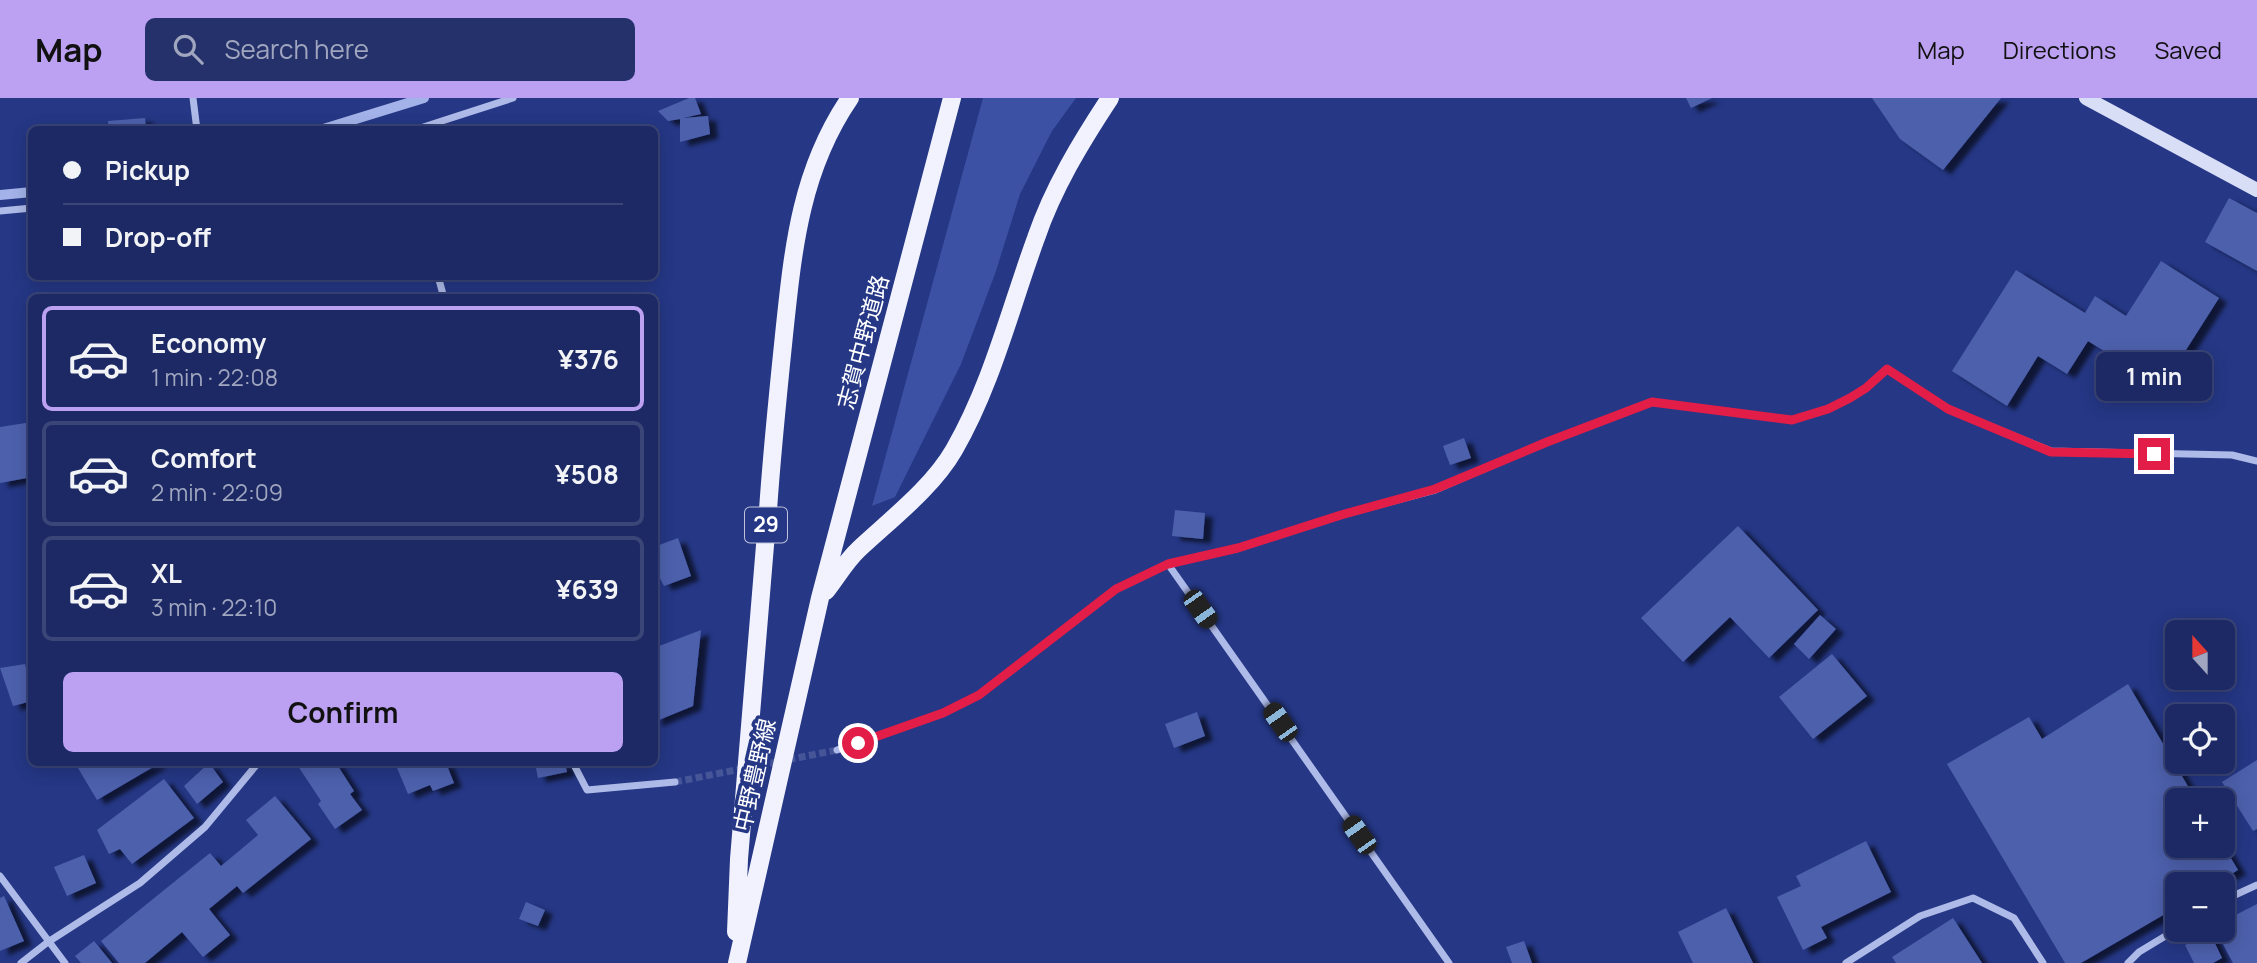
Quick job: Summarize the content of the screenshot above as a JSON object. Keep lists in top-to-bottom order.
{
  "streets": {
    "main road": ["志賀中野道路", "29", "中野豊野線"]
  },
  "crossings": [
    ["志賀中野道路", "29"],
    ["志賀中野道路", "中野豊野線"],
    ["29", "中野豊野線"]
  ],
  "north": "top",
  "page": {
    "header": "Map",
    "search": "Search here",
    "nav": ["Map", "Directions", "Saved"],
    "banner": ["Pickup", "Drop-off"],
    "list": [
      {
        "name": "Economy",
        "note": "1 min · 22:08",
        "value": "¥376"
      },
      {
        "name": "Comfort",
        "note": "2 min · 22:09",
        "value": "¥508"
      },
      {
        "name": "XL",
        "note": "3 min · 22:10",
        "value": "¥639"
      }
    ],
    "bubble": "1 min",
    "map_buttons": ["+", "−"],
    "buttons": "Confirm"
  }
}
